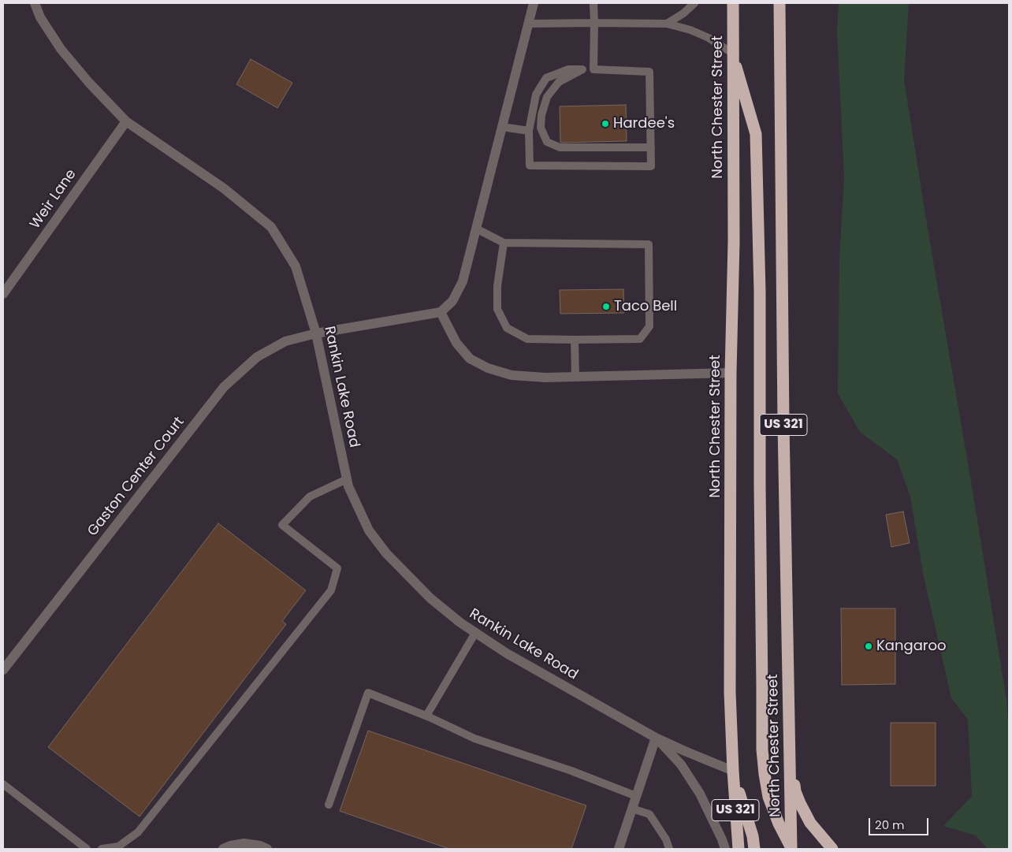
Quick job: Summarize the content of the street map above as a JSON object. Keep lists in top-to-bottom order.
{
  "streets": {
    "highway": ["North Chester Street", "US 321"],
    "street": ["Weir Lane", "Rankin Lake Road", "Gaston Center Court"]
  },
  "crossings": [
    ["North Chester Street", "Rankin Lake Road"],
    ["Weir Lane", "Rankin Lake Road"],
    ["Rankin Lake Road", "Gaston Center Court"]
  ],
  "places": ["Hardee's", "Taco Bell", "Kangaroo"],
  "scale_bar": "20 m"
}
